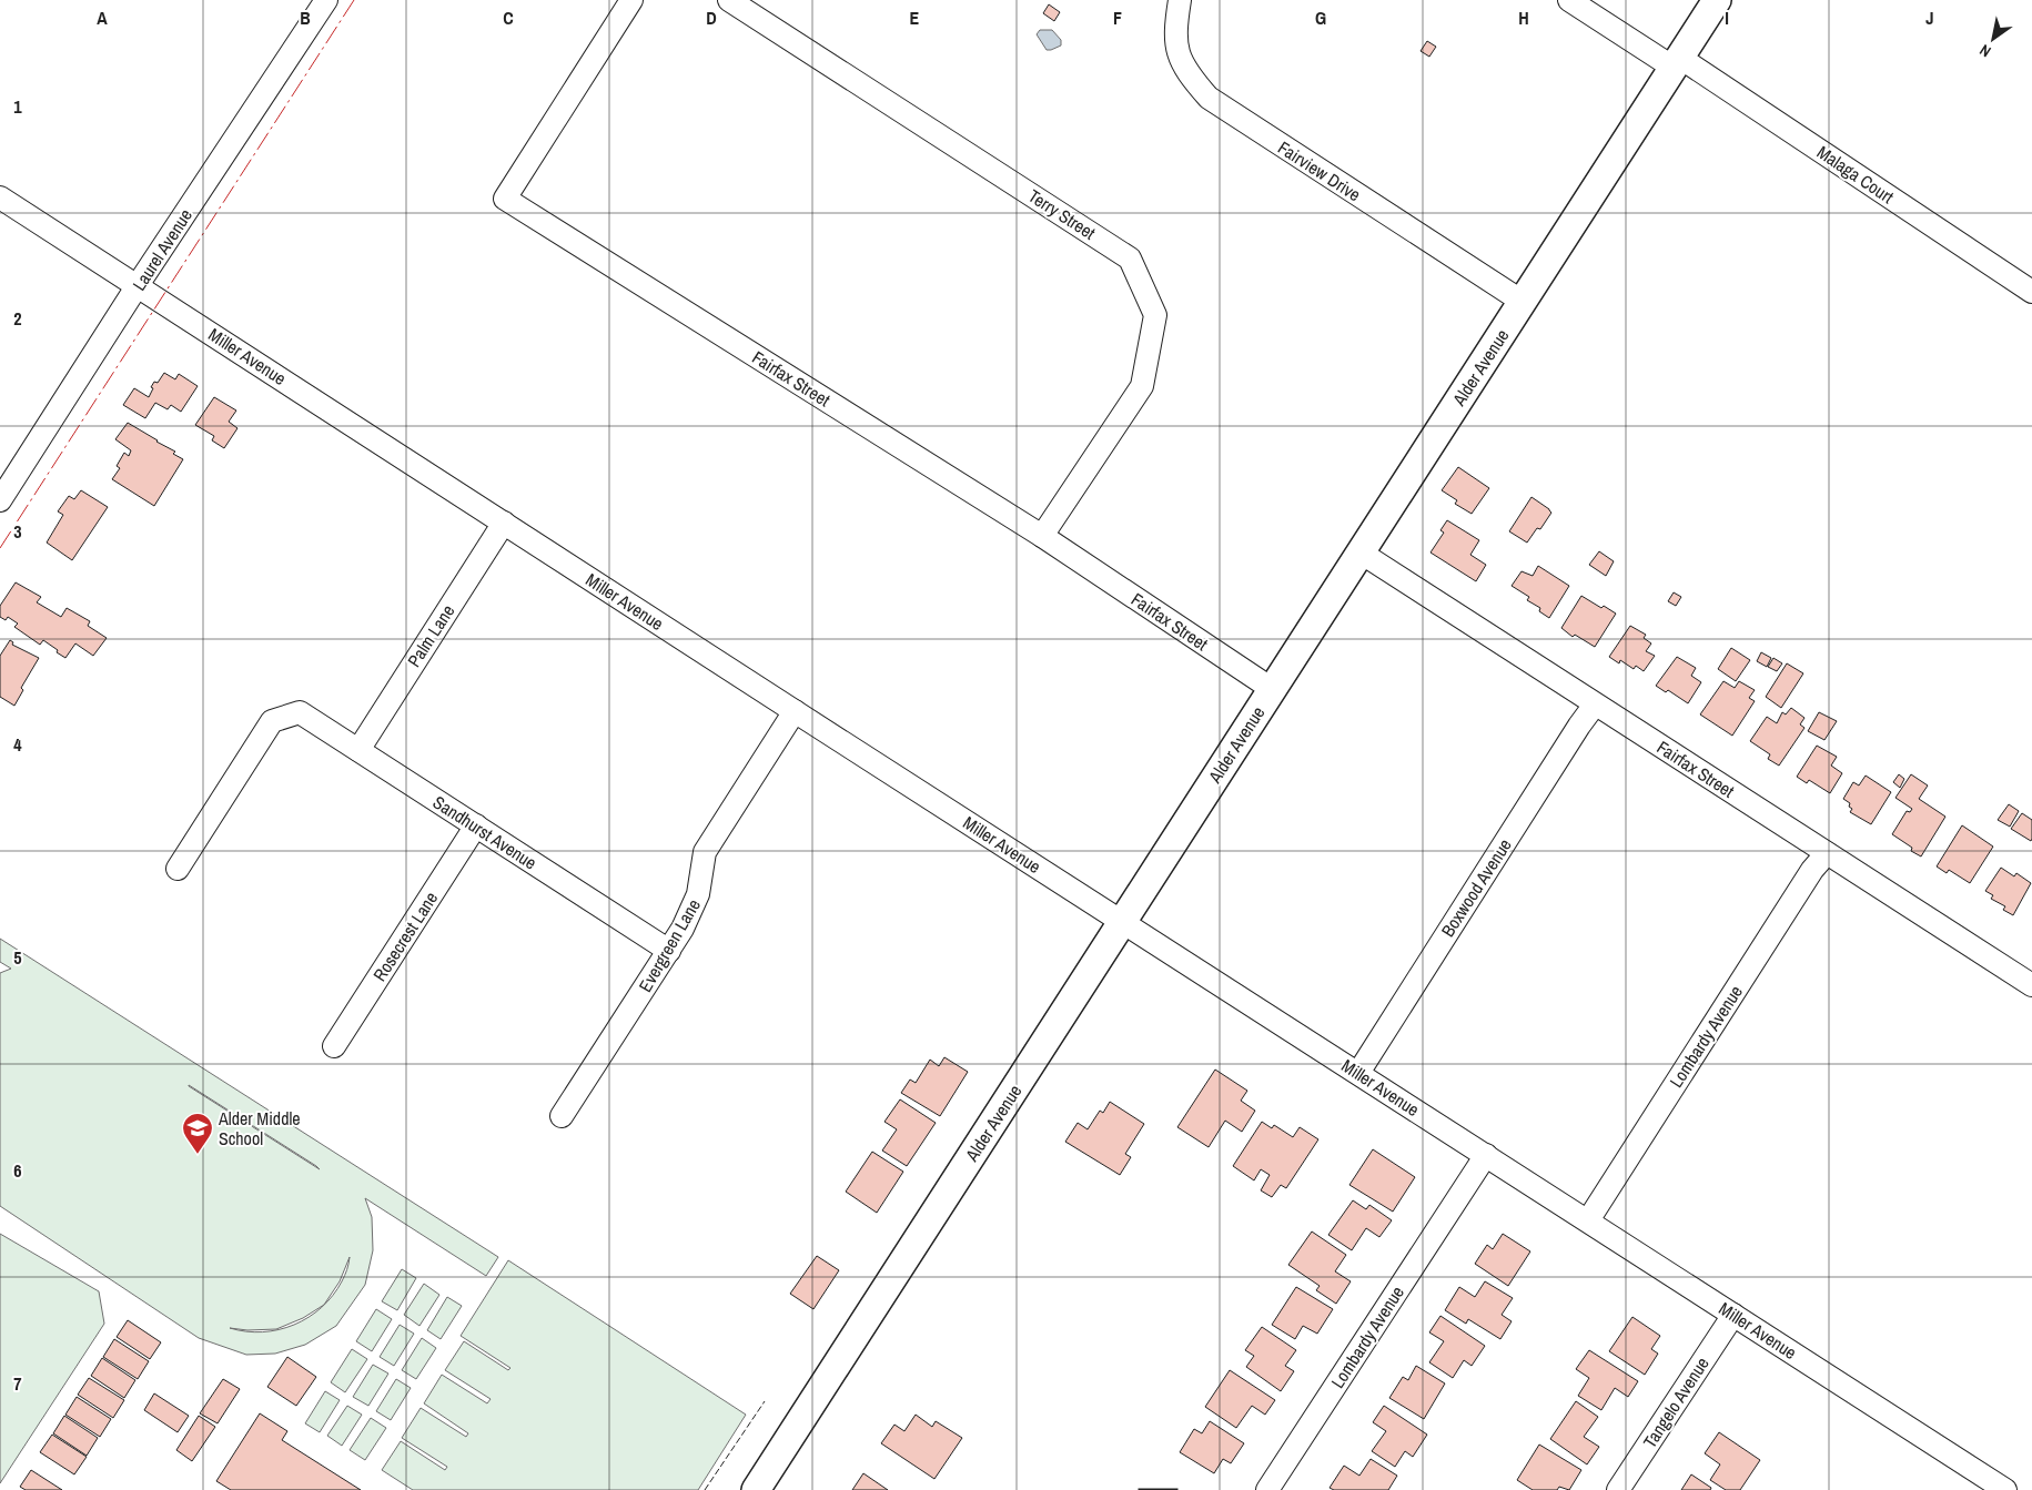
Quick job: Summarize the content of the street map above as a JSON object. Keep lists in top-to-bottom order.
{
  "streets": {
    "main road": ["Alder Avenue"],
    "street": [
      "Fairview Drive",
      "Malaga Court",
      "Terry Street",
      "Laurel Avenue",
      "Miller Avenue",
      "Fairfax Street",
      "Palm Lane",
      "Sandhurst Avenue",
      "Boxwood Avenue",
      "Rosecrest Lane",
      "Evergreen Lane",
      "Lombardy Avenue",
      "Tangelo Avenue"
    ]
  },
  "crossings": [
    ["Fairview Drive", "Alder Avenue"],
    ["Malaga Court", "Alder Avenue"],
    ["Terry Street", "Fairfax Street"],
    ["Laurel Avenue", "Miller Avenue"],
    ["Miller Avenue", "Alder Avenue"],
    ["Miller Avenue", "Palm Lane"],
    ["Miller Avenue", "Boxwood Avenue"],
    ["Miller Avenue", "Evergreen Lane"],
    ["Miller Avenue", "Lombardy Avenue"],
    ["Miller Avenue", "Tangelo Avenue"],
    ["Alder Avenue", "Fairfax Street"],
    ["Fairfax Street", "Boxwood Avenue"],
    ["Fairfax Street", "Lombardy Avenue"],
    ["Palm Lane", "Sandhurst Avenue"],
    ["Sandhurst Avenue", "Rosecrest Lane"],
    ["Sandhurst Avenue", "Evergreen Lane"]
  ],
  "places": {
    "school or university": ["Alder Middle School"]
  },
  "north": "bottom left",
  "grid": {
    "columns": [
      "A",
      "B",
      "C",
      "D",
      "E",
      "F",
      "G",
      "H",
      "I",
      "J"
    ],
    "rows": [
      "1",
      "2",
      "3",
      "4",
      "5",
      "6",
      "7"
    ]
  }
}
